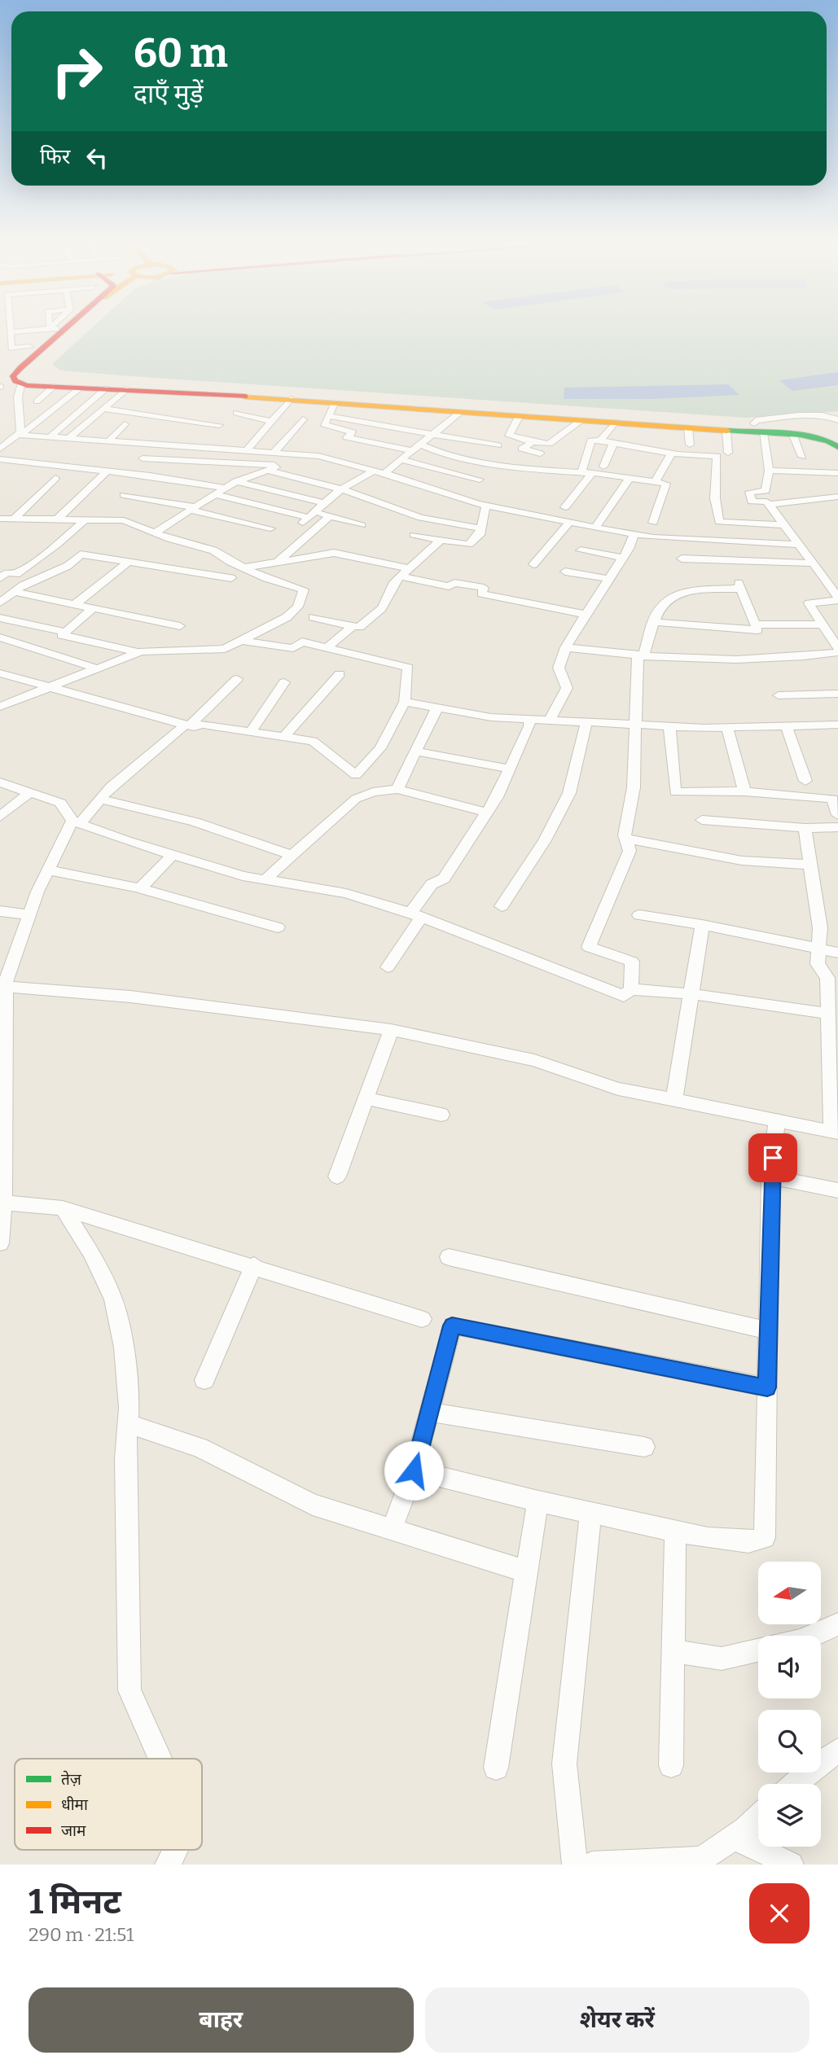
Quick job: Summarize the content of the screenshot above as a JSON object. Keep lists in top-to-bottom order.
{
  "legend": ["तेज़", "धीमा", "जाम"],
  "north": "left",
  "page": {
    "turn": ["60 m", "दाएँ मुड़ें"],
    "then": "फिर",
    "heading": ["1 मिनट", "290 m · 21:51"],
    "buttons": ["बाहर", "शेयर करें"]
  }
}
